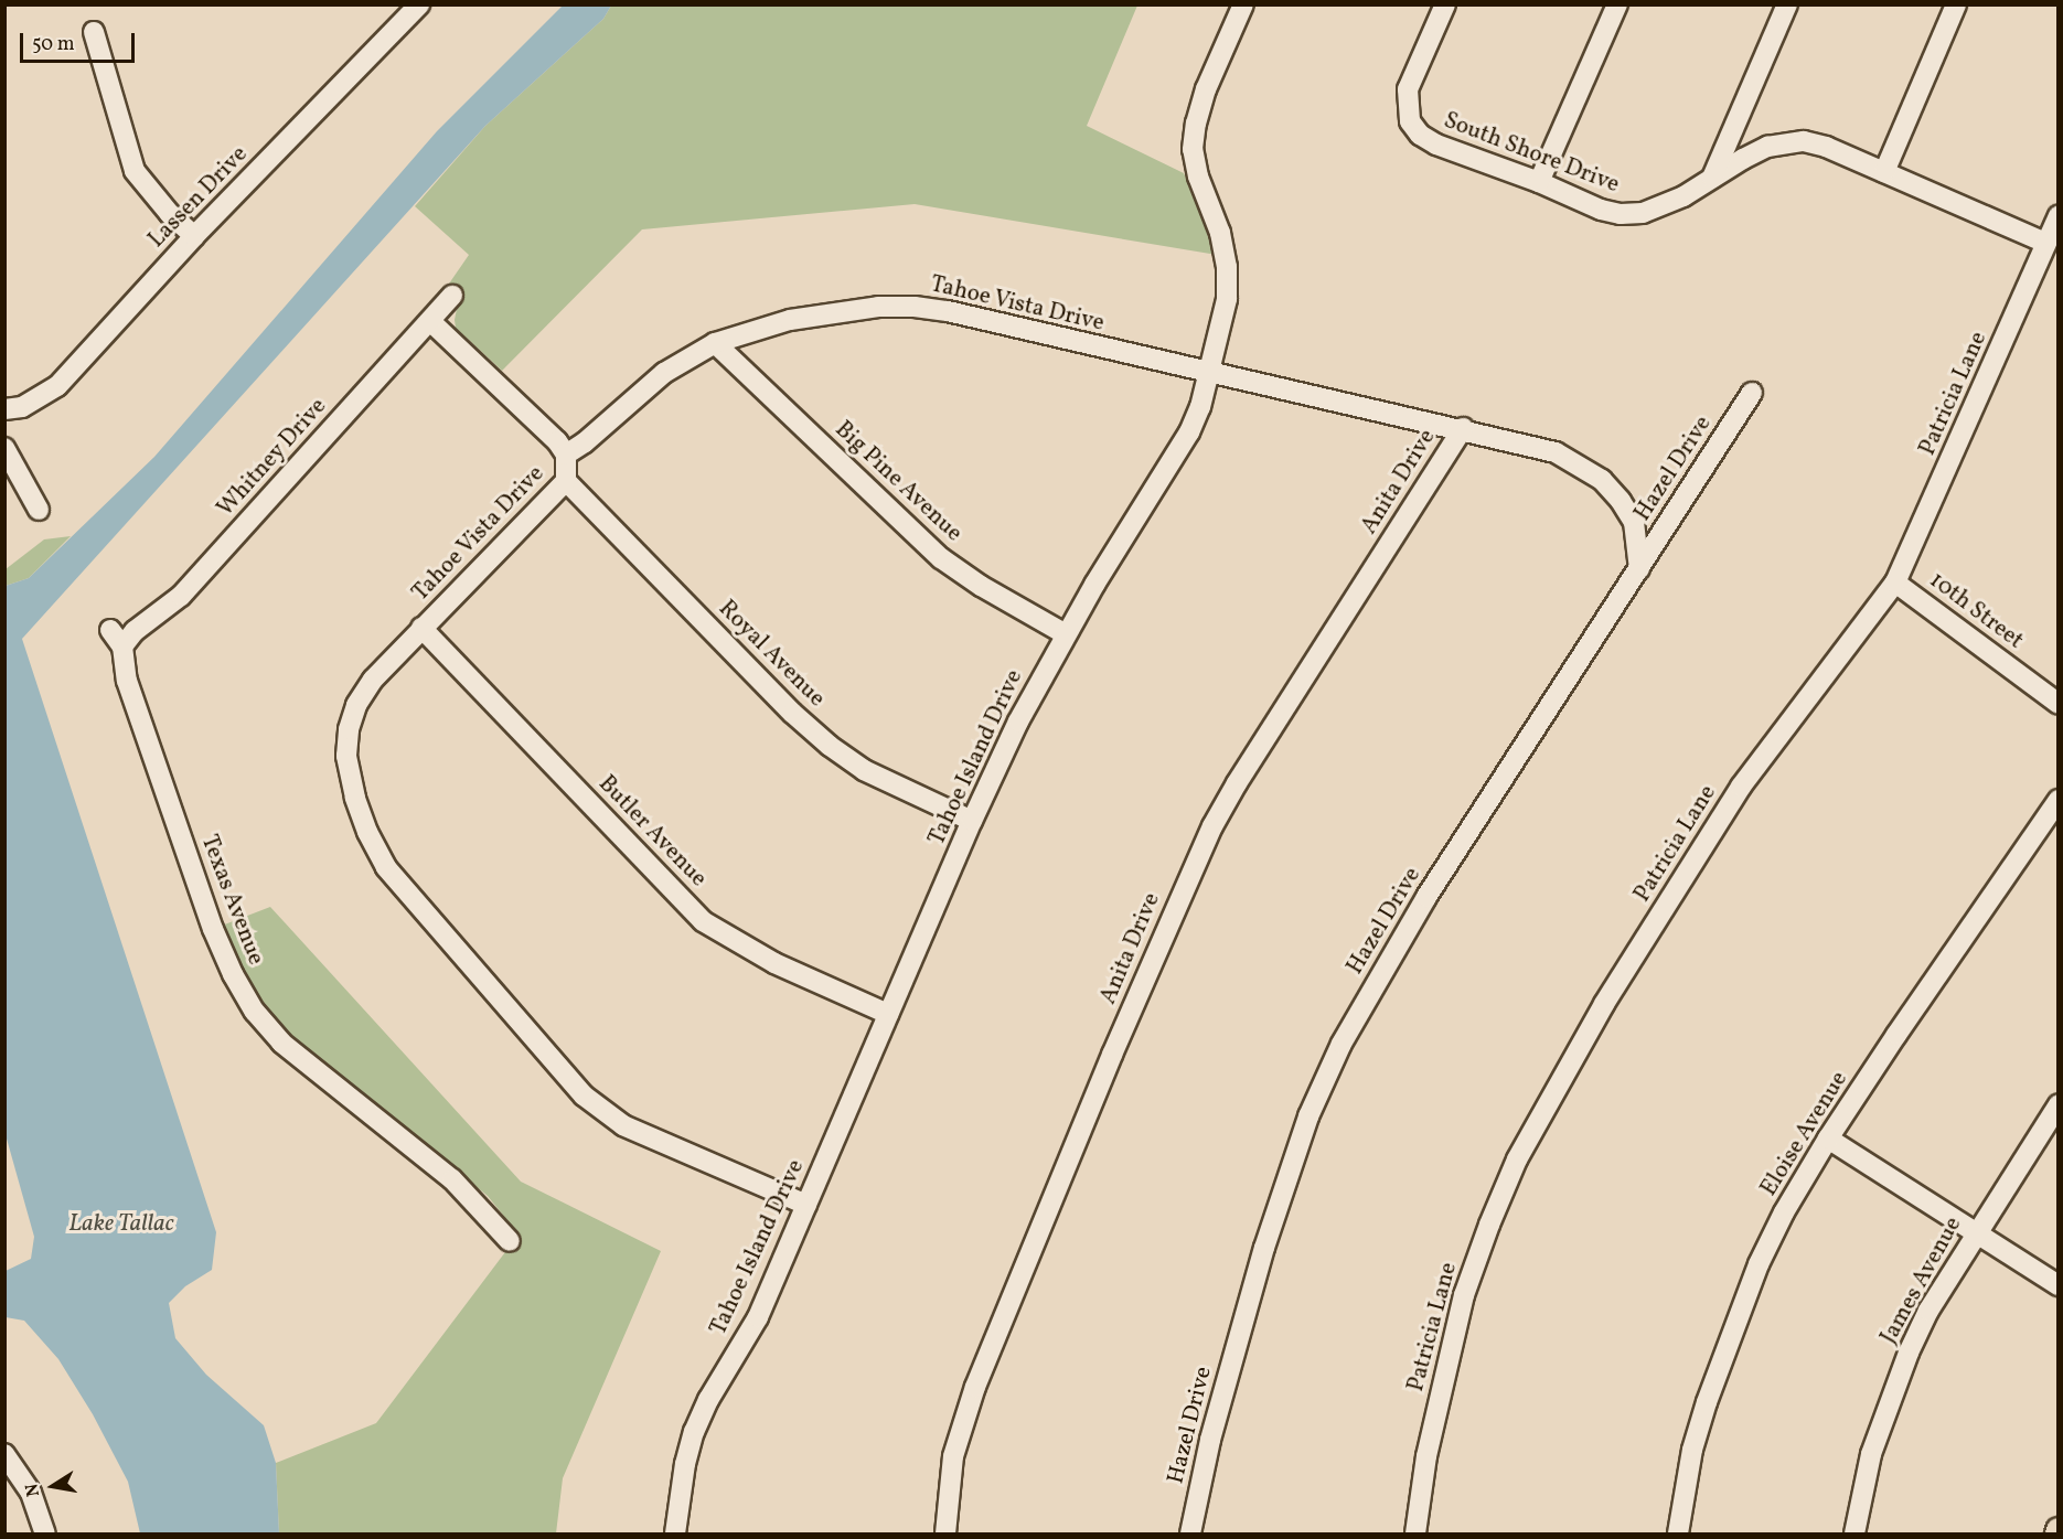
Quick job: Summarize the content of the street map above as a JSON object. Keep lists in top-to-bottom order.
{
  "streets": {
    "street": [
      "South Shore Drive",
      "Lassen Drive",
      "Tahoe Vista Drive",
      "Patricia Lane",
      "Whitney Drive",
      "Hazel Drive",
      "Big Pine Avenue",
      "Anita Drive",
      "10th Street",
      "Royal Avenue",
      "Tahoe Island Drive",
      "Butler Avenue",
      "Texas Avenue",
      "Eloise Avenue",
      "James Avenue"
    ]
  },
  "crossings": [
    ["South Shore Drive", "Patricia Lane"],
    ["Tahoe Vista Drive", "Hazel Drive"],
    ["Tahoe Vista Drive", "Big Pine Avenue"],
    ["Tahoe Vista Drive", "Anita Drive"],
    ["Tahoe Vista Drive", "Royal Avenue"],
    ["Tahoe Vista Drive", "Tahoe Island Drive"],
    ["Tahoe Vista Drive", "Butler Avenue"],
    ["Patricia Lane", "10th Street"],
    ["Whitney Drive", "Texas Avenue"],
    ["Big Pine Avenue", "Tahoe Island Drive"],
    ["Royal Avenue", "Tahoe Island Drive"],
    ["Tahoe Island Drive", "Butler Avenue"]
  ],
  "water": ["Lake Tallac"],
  "scale_bar": "50 m",
  "north": "left"
}
